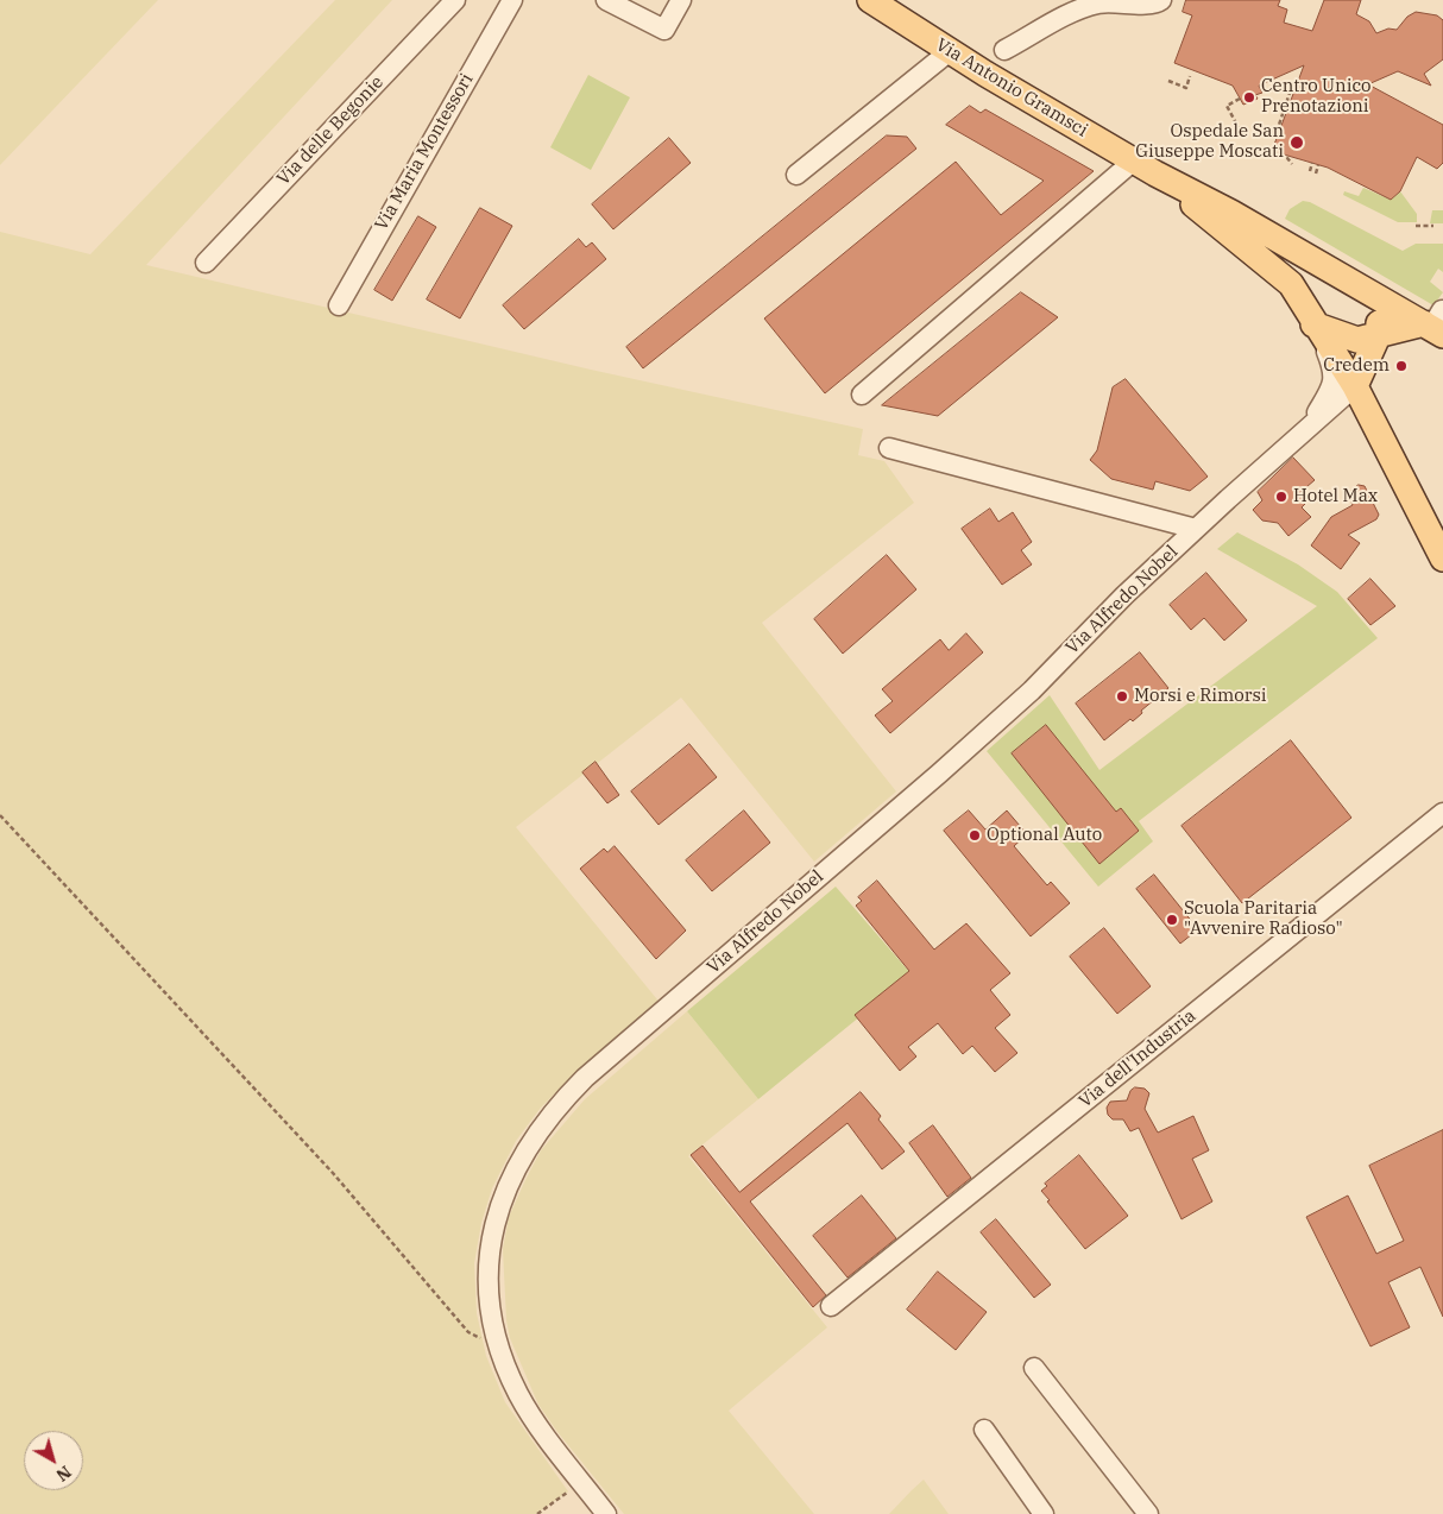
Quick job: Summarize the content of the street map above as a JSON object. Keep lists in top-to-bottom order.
{
  "streets": {
    "main road": ["Via Antonio Gramsci"],
    "street": [
      "Via delle Begonie",
      "Via Maria Montessori",
      "Via Alfredo Nobel",
      "Via dell'Industria"
    ]
  },
  "crossings": [
    ["Via Antonio Gramsci", "Via Alfredo Nobel"]
  ],
  "places": [
    "Centro Unico Prenotazioni",
    "Ospedale San Giuseppe Moscati",
    "Credem",
    "Hotel Max",
    "Morsi e Rimorsi",
    "Optional Auto",
    "Scuola Paritaria \"Avvenire Radioso\""
  ],
  "north": "bottom right"
}
